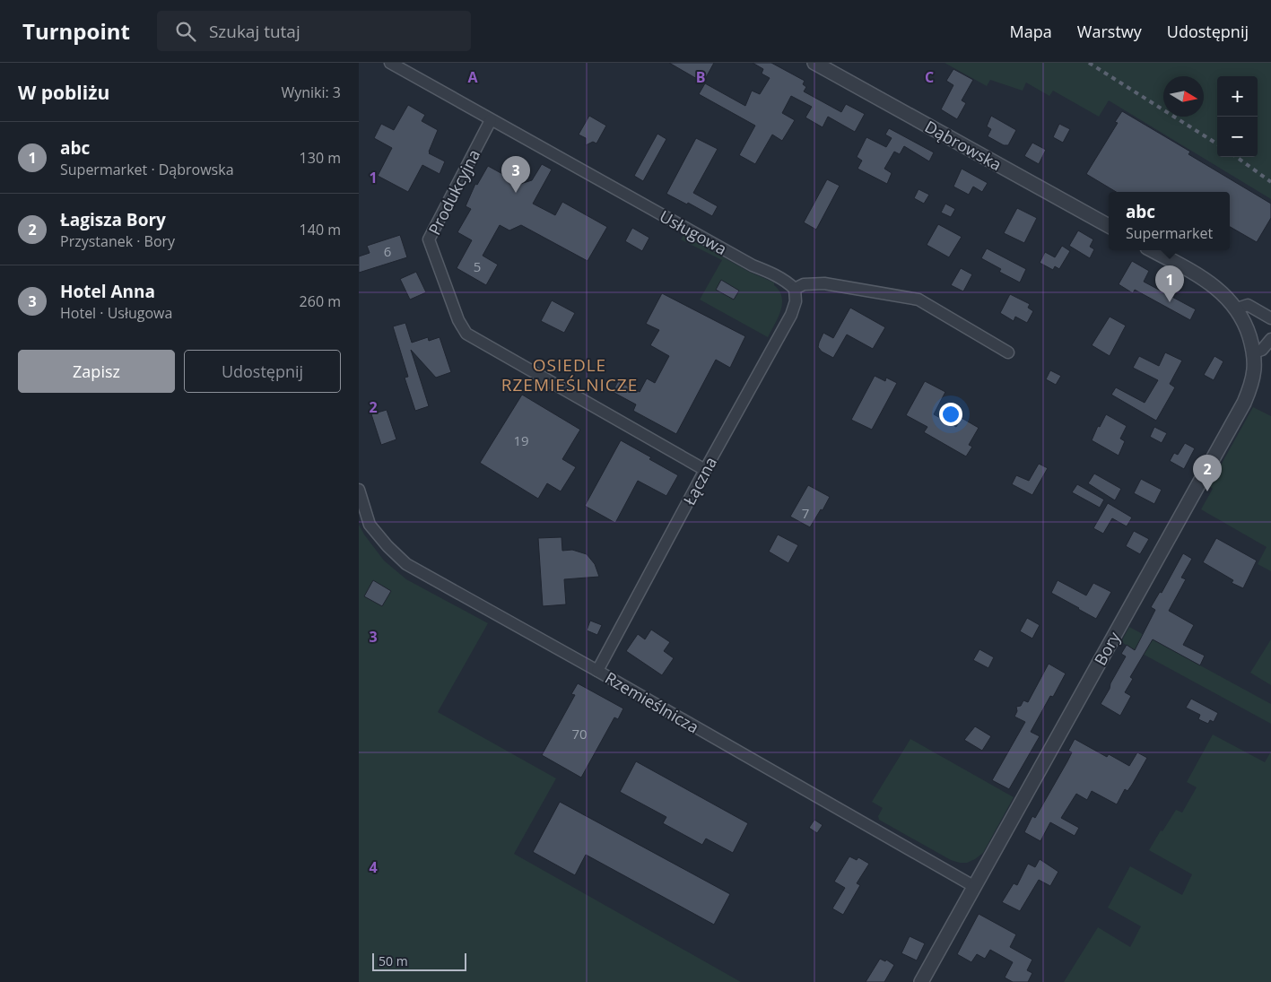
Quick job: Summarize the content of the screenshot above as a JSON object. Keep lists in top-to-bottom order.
{
  "streets": {
    "street": [
      "Dąbrowska",
      "Produkcyjna",
      "Usługowa",
      "Łączna",
      "Bory",
      "Rzemieślnicza"
    ]
  },
  "crossings": [
    ["Produkcyjna", "Usługowa"],
    ["Produkcyjna", "Łączna"],
    ["Usługowa", "Łączna"],
    ["Łączna", "Rzemieślnicza"],
    ["Bory", "Rzemieślnicza"]
  ],
  "districts": ["OSIEDLE RZEMIEŚLNICZE"],
  "house_numbers": [
    "6",
    "5",
    "19",
    "7",
    "70"
  ],
  "scale_bar": "50 m",
  "north": "right",
  "page": {
    "header": "Turnpoint",
    "search": "Szukaj tutaj",
    "nav": ["Mapa", "Warstwy", "Udostępnij"],
    "heading": ["W pobliżu", "Wyniki: 3"],
    "map_buttons": ["+", "−"],
    "list": [
      {
        "mark": "1",
        "name": "abc",
        "note": "Supermarket · Dąbrowska",
        "value": "130 m"
      },
      {
        "mark": "2",
        "name": "Łagisza Bory",
        "note": "Przystanek · Bory",
        "value": "140 m"
      },
      {
        "mark": "3",
        "name": "Hotel Anna",
        "note": "Hotel · Usługowa",
        "value": "260 m"
      }
    ],
    "pins": ["3", "1", "2"],
    "popup": ["abc", "Supermarket"],
    "buttons": ["Zapisz", "Udostępnij"],
    "scale": "50 m"
  },
  "grid": {
    "columns": ["A", "B", "C"],
    "rows": [
      "1",
      "2",
      "3",
      "4"
    ]
  }
}
